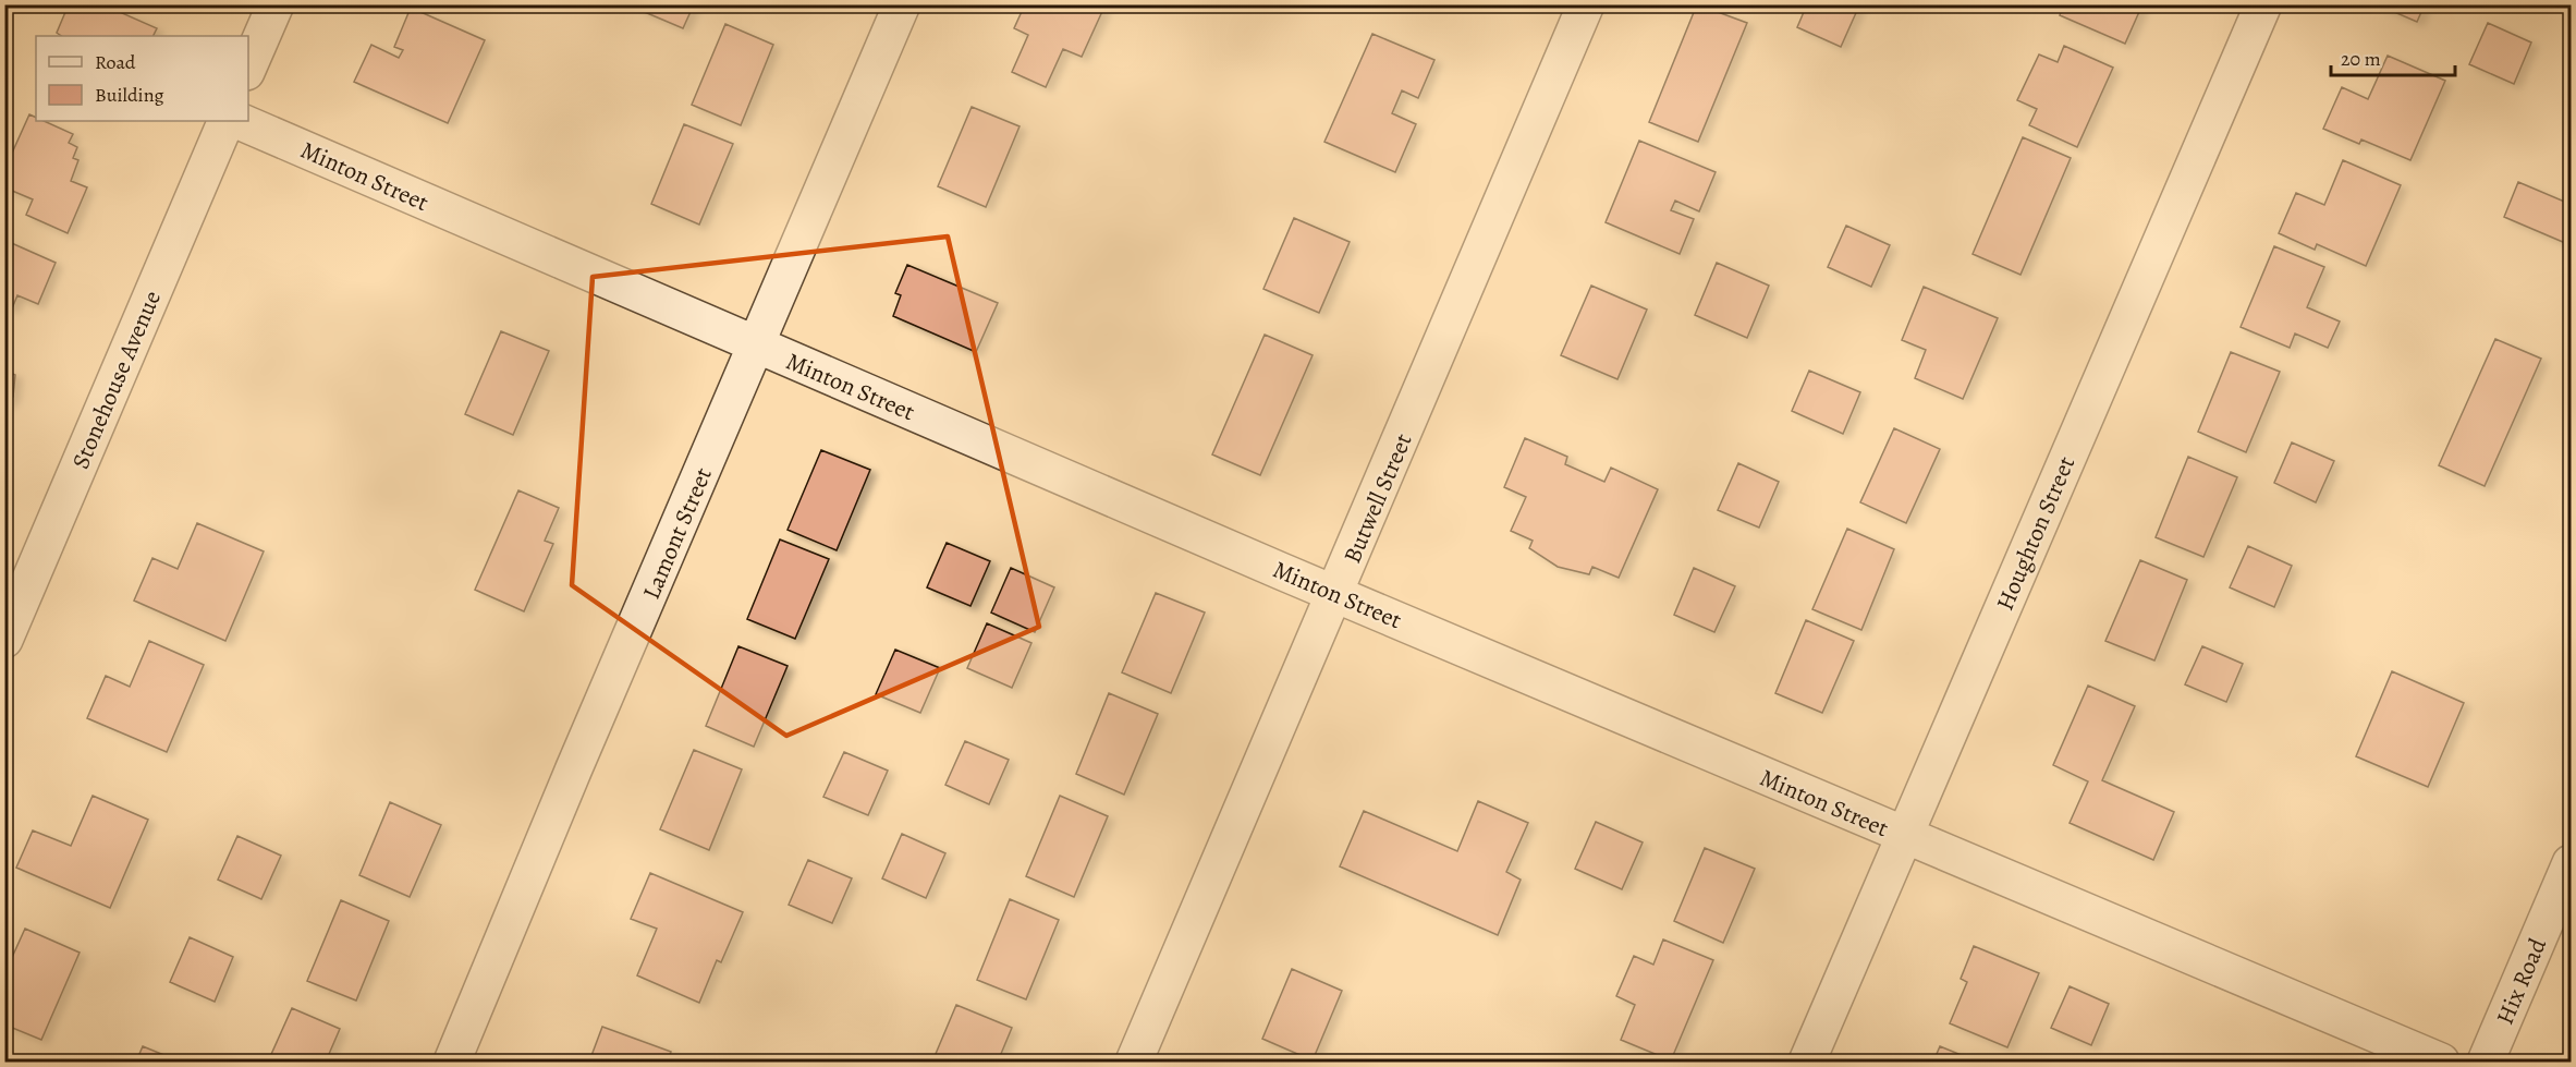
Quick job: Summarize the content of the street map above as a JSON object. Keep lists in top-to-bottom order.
{
  "streets": {
    "street": [
      "Minton Street",
      "Stonehouse Avenue",
      "Butwell Street",
      "Lamont Street",
      "Houghton Street",
      "Hix Road"
    ]
  },
  "crossings": [
    ["Minton Street", "Butwell Street"],
    ["Minton Street", "Lamont Street"],
    ["Minton Street", "Houghton Street"]
  ],
  "legend": ["Road", "Building"],
  "scale_bar": "20 m"
}
